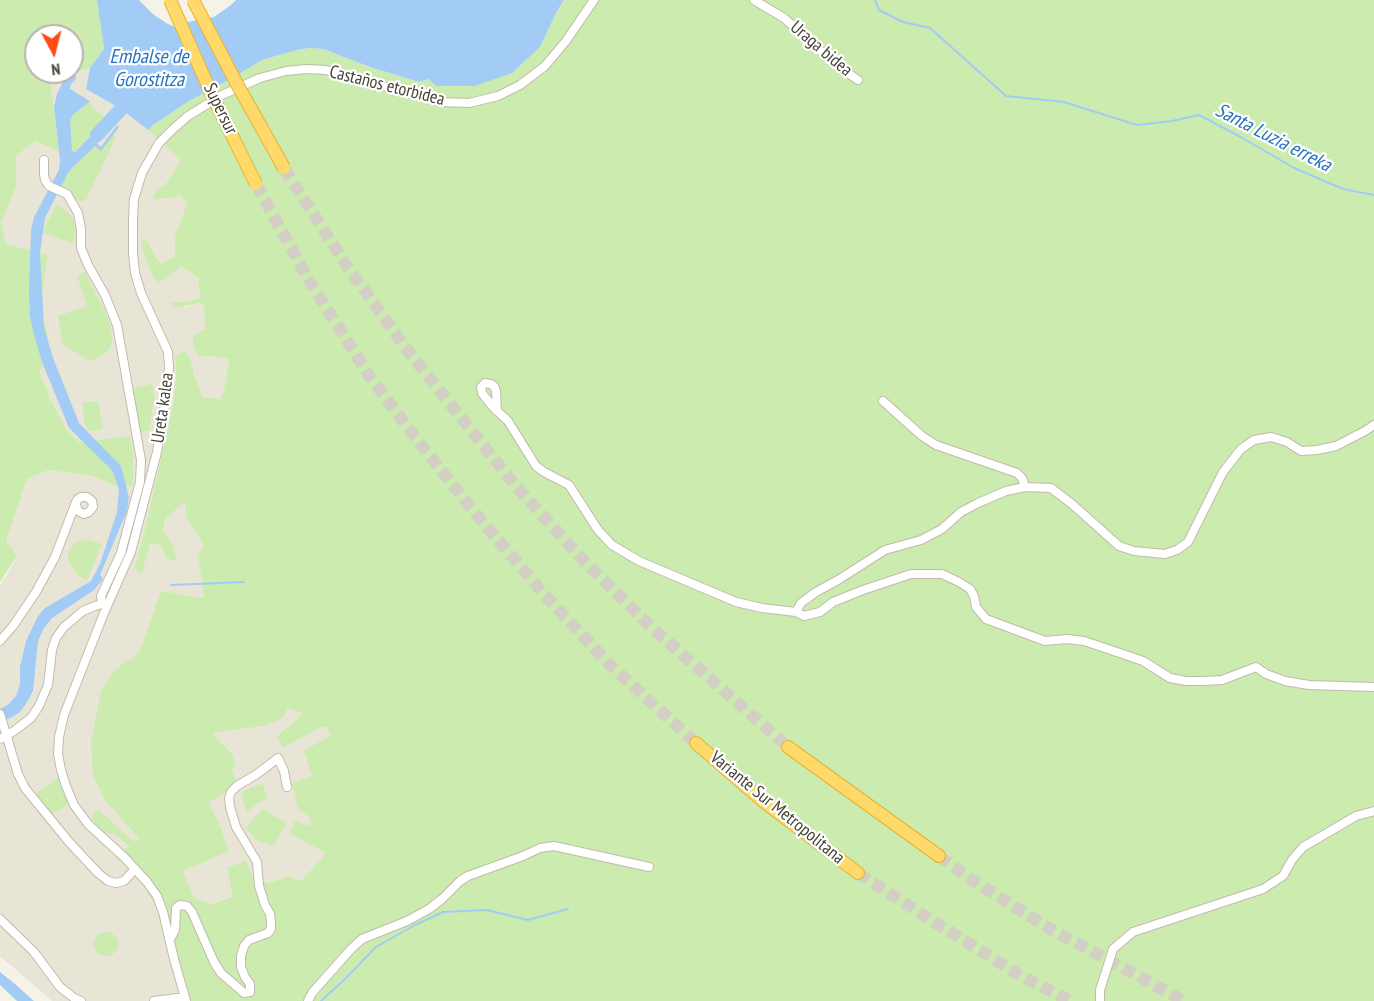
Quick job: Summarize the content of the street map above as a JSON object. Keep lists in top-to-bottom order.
{
  "streets": {
    "highway": ["Supersur", "Variante Sur Metropolitana"],
    "street": ["Uraga bidea", "Castaños etorbidea", "Ureta kalea"]
  },
  "crossings": [
    ["Castaños etorbidea", "Ureta kalea"]
  ],
  "water": ["Embalse de Gorostitza", "Santa Luzia erreka"],
  "north": "bottom"
}
